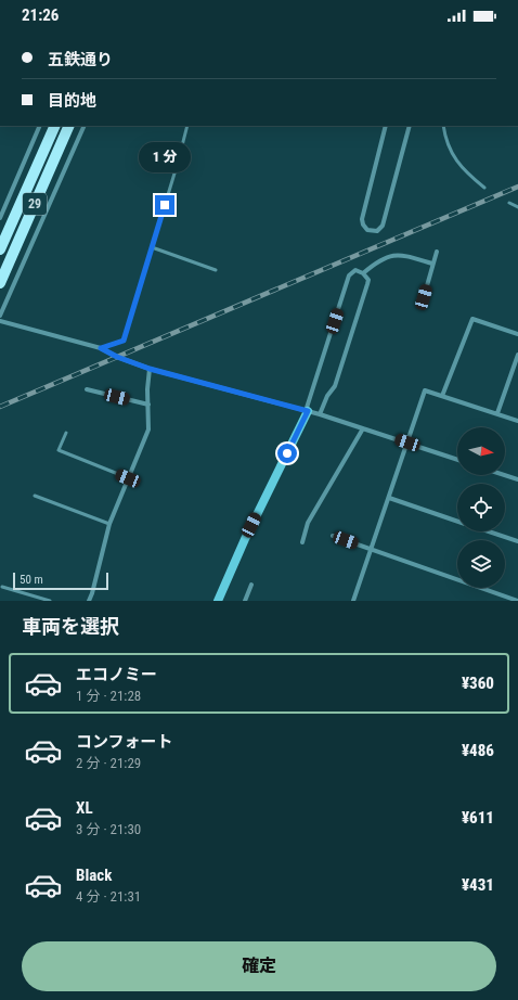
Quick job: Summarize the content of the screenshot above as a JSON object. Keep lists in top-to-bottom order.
{
  "streets": {
    "main road": ["29"]
  },
  "scale_bar": "50 m",
  "north": "right",
  "page": {
    "status": "21:26",
    "banner": ["五鉄通り", "目的地"],
    "bubble": "1 分",
    "scale": "50 m",
    "heading": "車両を選択",
    "list": [
      {
        "name": "エコノミー",
        "note": "1 分 · 21:28",
        "value": "¥360"
      },
      {
        "name": "コンフォート",
        "note": "2 分 · 21:29",
        "value": "¥486"
      },
      {
        "name": "XL",
        "note": "3 分 · 21:30",
        "value": "¥611"
      },
      {
        "name": "Black",
        "note": "4 分 · 21:31",
        "value": "¥431"
      }
    ],
    "buttons": "確定"
  }
}
